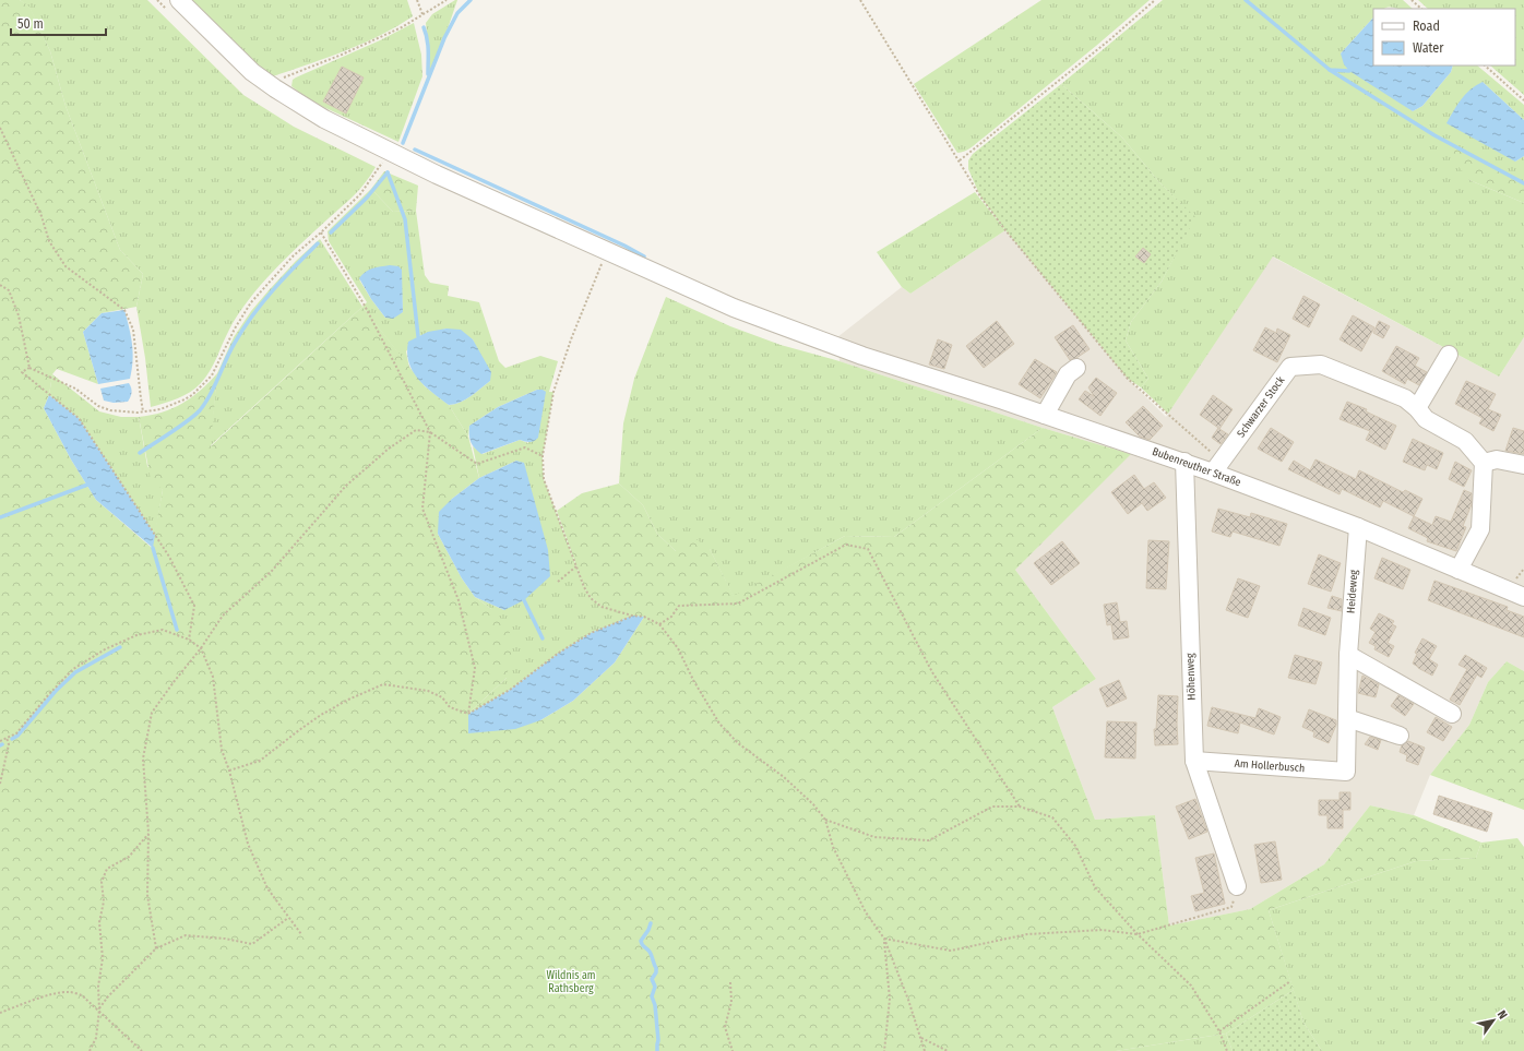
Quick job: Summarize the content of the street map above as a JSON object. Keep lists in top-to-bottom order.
{
  "streets": {
    "street": [
      "Schwarzer Stock",
      "Bubenreuther Straße",
      "Heideweg",
      "Höhenweg",
      "Am Hollerbusch"
    ]
  },
  "crossings": [
    ["Schwarzer Stock", "Bubenreuther Straße"],
    ["Bubenreuther Straße", "Heideweg"],
    ["Bubenreuther Straße", "Höhenweg"],
    ["Heideweg", "Am Hollerbusch"],
    ["Höhenweg", "Am Hollerbusch"]
  ],
  "parks": ["Wildnis am Rathsberg"],
  "legend": ["Road", "Water"],
  "scale_bar": "50 m",
  "north": "top right"
}
